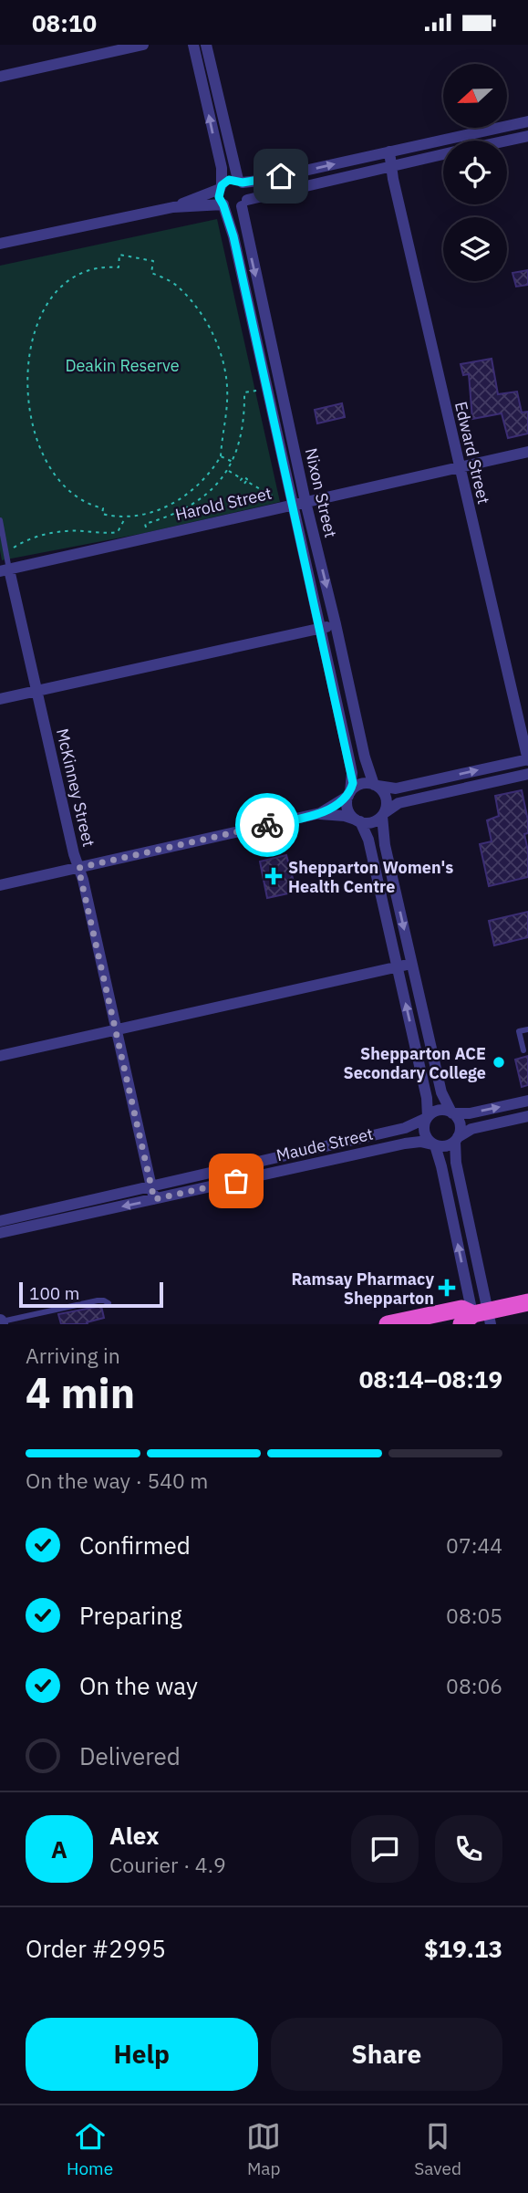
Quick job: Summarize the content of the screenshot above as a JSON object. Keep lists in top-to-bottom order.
{
  "streets": {
    "street": [
      "Edward Street",
      "Nixon Street",
      "Harold Street",
      "McKinney Street",
      "Maude Street"
    ]
  },
  "crossings": [
    ["Edward Street", "Harold Street"],
    ["Nixon Street", "Harold Street"],
    ["Harold Street", "McKinney Street"],
    ["McKinney Street", "Maude Street"]
  ],
  "parks": ["Deakin Reserve"],
  "places": {
    "health": ["Shepparton Women's Health Centre", "Ramsay Pharmacy Shepparton"],
    "other": ["Shepparton ACE Secondary College"]
  },
  "scale_bar": "100 m",
  "north": "left",
  "page": {
    "status": "08:10",
    "scale": "100 m",
    "heading": ["4 min", "Arriving in", "08:14–08:19"],
    "panel": [
      "Alex",
      "Courier · 4.9",
      "Order #2995",
      "$19.13"
    ],
    "bar": "On the way · 540 m",
    "list": [
      ["Confirmed", "07:44"],
      ["Preparing", "08:05"],
      ["On the way", "08:06"],
      "Delivered"
    ],
    "round": "A",
    "buttons": ["Help", "Share"],
    "tabs": ["Home", "Map", "Saved"]
  }
}
